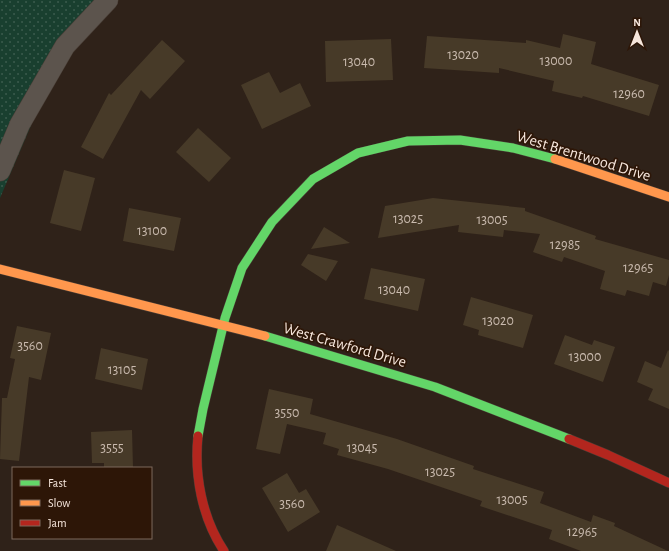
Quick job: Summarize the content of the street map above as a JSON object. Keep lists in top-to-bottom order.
{
  "streets": {
    "street": ["West Brentwood Drive", "West Crawford Drive"]
  },
  "crossings": [
    ["West Brentwood Drive", "West Crawford Drive"]
  ],
  "house_numbers": [
    "13020",
    "13000",
    "13040",
    "12960",
    "13025",
    "13005",
    "13100",
    "12985",
    "12965",
    "13040",
    "13020",
    "3560",
    "13000",
    "13105",
    "3550",
    "3555",
    "13045",
    "13025",
    "13005",
    "3560",
    "12965"
  ],
  "legend": ["Fast", "Slow", "Jam"],
  "north": "top"
}
